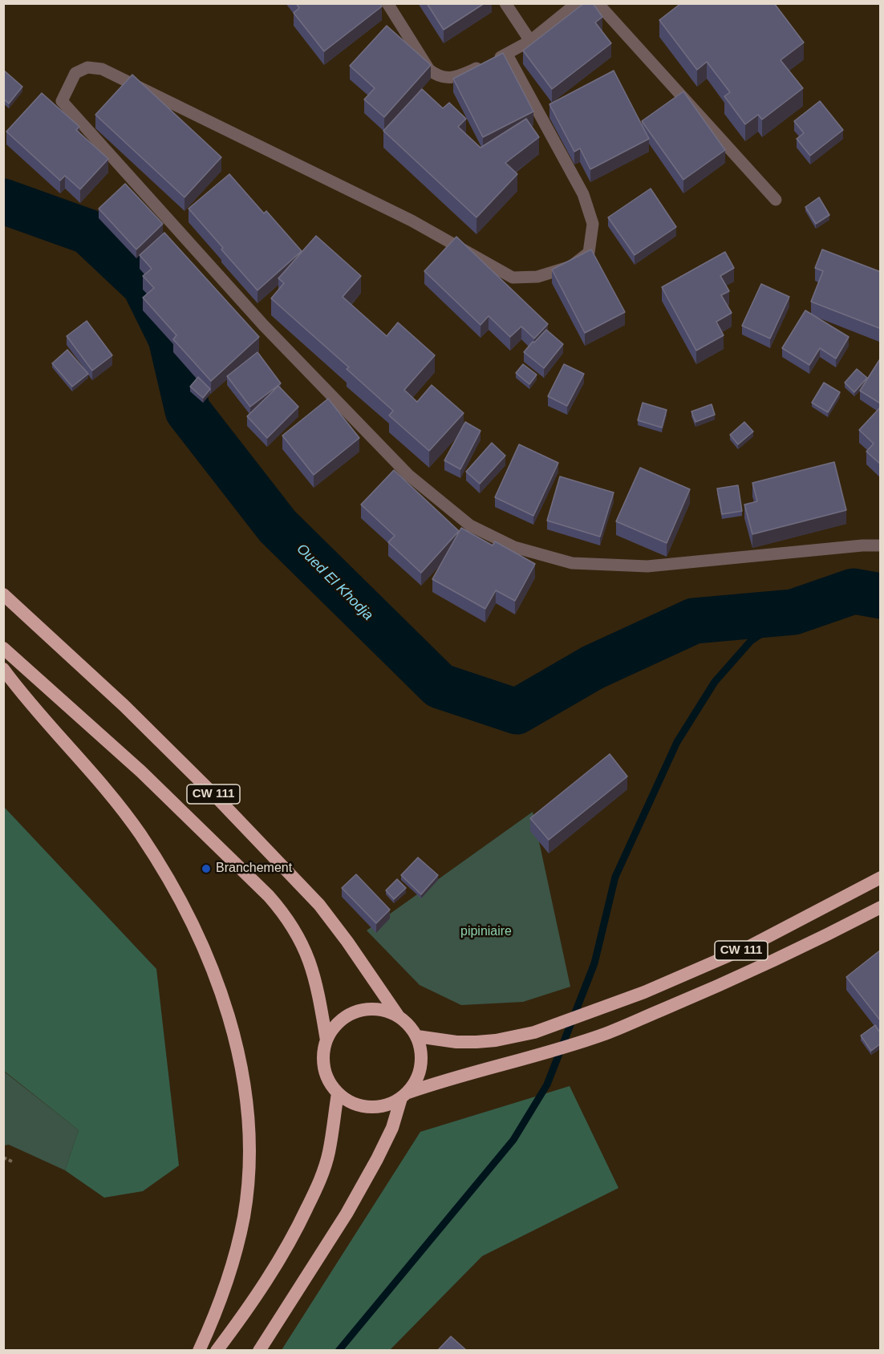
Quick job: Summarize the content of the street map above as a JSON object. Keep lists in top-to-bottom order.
{
  "streets": {
    "highway": ["CW 111"]
  },
  "water": ["Oued El Khodja"],
  "parks": ["pipiniaire"],
  "places": ["Branchement"]
}
